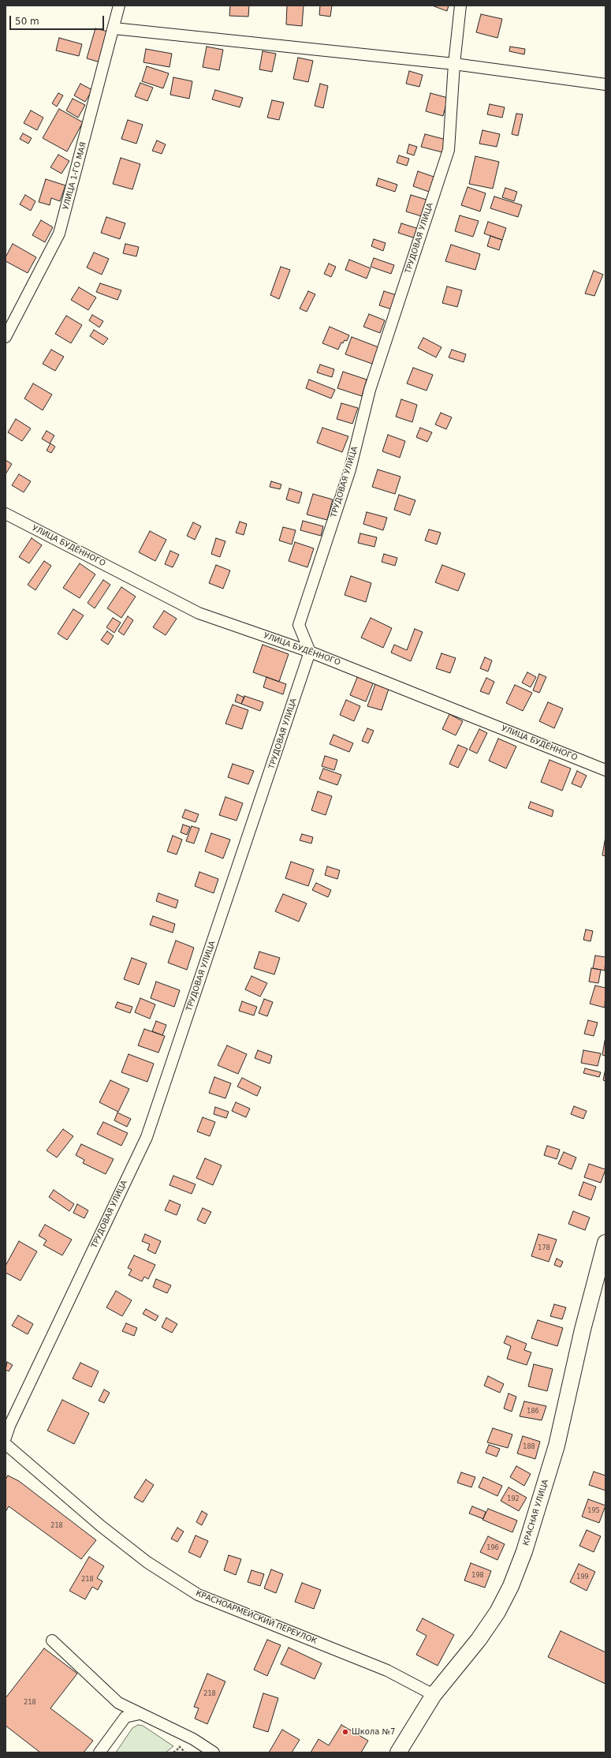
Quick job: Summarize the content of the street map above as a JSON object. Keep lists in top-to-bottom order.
{
  "streets": {
    "main road": ["КРАСНАЯ УЛИЦА"],
    "street": [
      "УЛИЦА 1-ГО МАЯ",
      "ТРУДОВАЯ УЛИЦА",
      "УЛИЦА БУДЁННОГО",
      "КРАСНОАРМЕЙСКИЙ ПЕРЕУЛОК"
    ]
  },
  "crossings": [
    ["ТРУДОВАЯ УЛИЦА", "УЛИЦА БУДЁННОГО"],
    ["КРАСНАЯ УЛИЦА", "КРАСНОАРМЕЙСКИЙ ПЕРЕУЛОК"]
  ],
  "places": ["Школа №7"],
  "house_numbers": [
    "178",
    "186",
    "188",
    "192",
    "195",
    "218",
    "196",
    "198",
    "199",
    "218",
    "218",
    "218"
  ],
  "scale_bar": "50 m"
}
